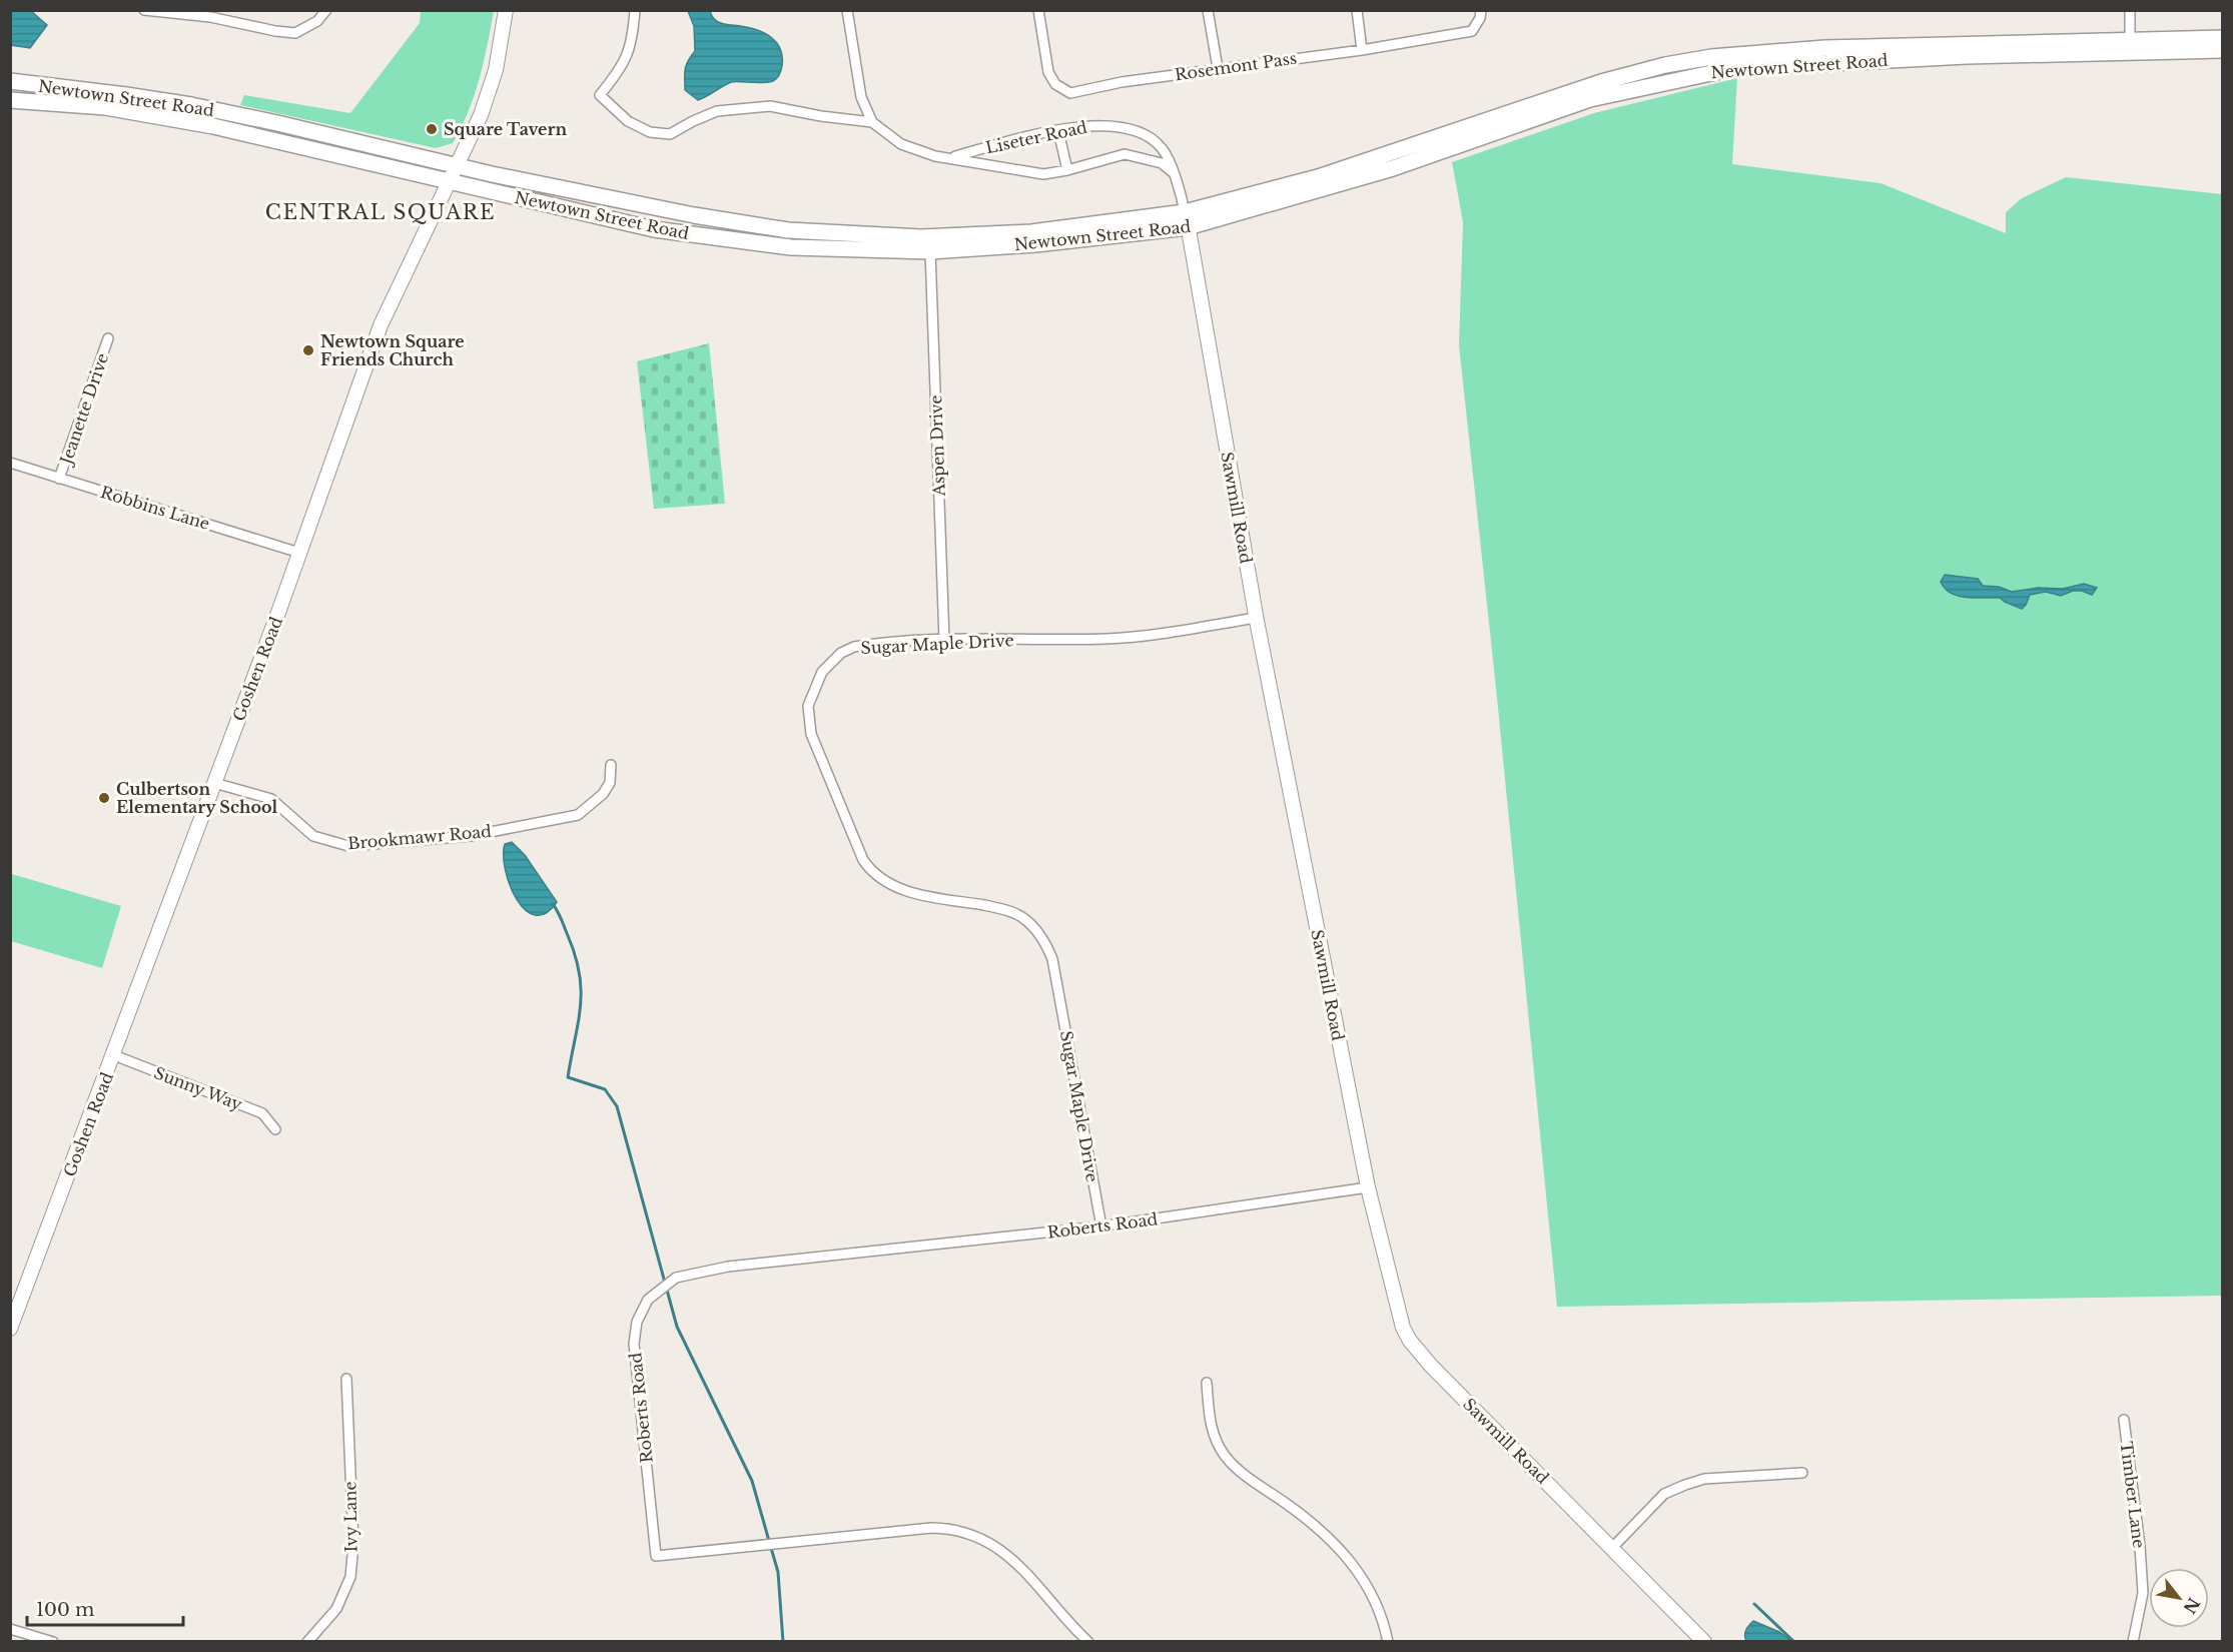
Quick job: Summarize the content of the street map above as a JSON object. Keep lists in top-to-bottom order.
{
  "streets": {
    "main road": ["Newtown Street Road"],
    "street": [
      "Rosemont Pass",
      "Liseter Road",
      "Jeanette Drive",
      "Aspen Drive",
      "Robbins Lane",
      "Sawmill Road",
      "Sugar Maple Drive",
      "Goshen Road",
      "Brookmawr Road",
      "Sunny Way",
      "Roberts Road",
      "Timber Lane",
      "Ivy Lane"
    ]
  },
  "crossings": [
    ["Newtown Street Road", "Liseter Road"],
    ["Newtown Street Road", "Aspen Drive"],
    ["Newtown Street Road", "Sawmill Road"],
    ["Newtown Street Road", "Goshen Road"],
    ["Liseter Road", "Sawmill Road"],
    ["Jeanette Drive", "Robbins Lane"],
    ["Aspen Drive", "Sugar Maple Drive"],
    ["Robbins Lane", "Goshen Road"],
    ["Sawmill Road", "Sugar Maple Drive"],
    ["Sawmill Road", "Roberts Road"],
    ["Sugar Maple Drive", "Roberts Road"],
    ["Goshen Road", "Brookmawr Road"],
    ["Goshen Road", "Sunny Way"]
  ],
  "districts": ["CENTRAL SQUARE"],
  "places": ["Square Tavern", "Newtown Square Friends Church", "Culbertson Elementary School"],
  "scale_bar": "100 m",
  "north": "bottom right"
}
